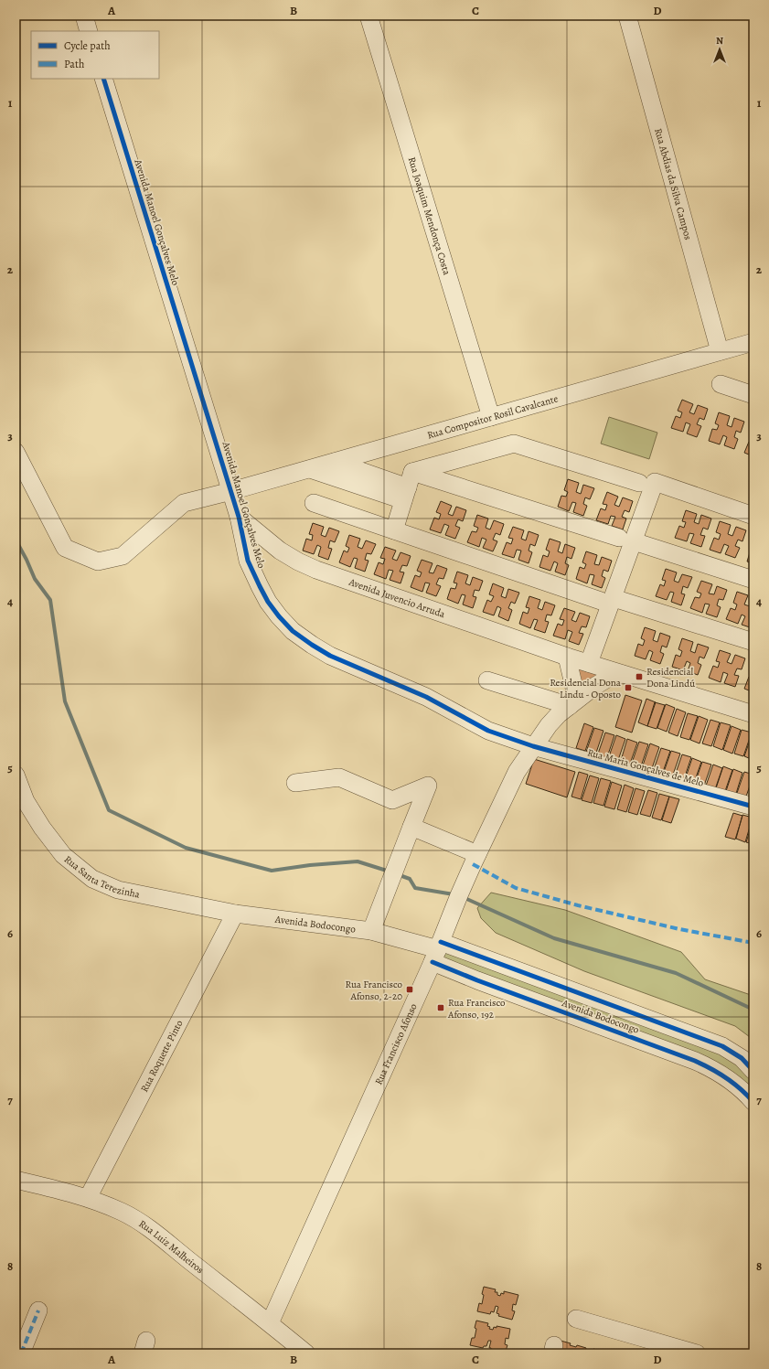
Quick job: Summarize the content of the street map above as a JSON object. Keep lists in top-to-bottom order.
{
  "streets": {
    "street": [
      "Rua Abdias da Silva Campos",
      "Rua Joaquim Mendonça Costa",
      "Avenida Manoel Gonçalves Melo",
      "Rua Compositor Rosil Cavalcante",
      "Avenida Juvencio Arruda",
      "Rua Maria Gonçalves de Melo",
      "Rua Santa Terezinha",
      "Avenida Bodocongo",
      "Rua Francisco Afonso",
      "Rua Roquette Pinto",
      "Rua Luiz Malheiros"
    ]
  },
  "crossings": [
    ["Rua Abdias da Silva Campos", "Rua Compositor Rosil Cavalcante"],
    ["Rua Joaquim Mendonça Costa", "Rua Compositor Rosil Cavalcante"],
    ["Avenida Manoel Gonçalves Melo", "Rua Compositor Rosil Cavalcante"],
    ["Avenida Manoel Gonçalves Melo", "Avenida Juvencio Arruda"],
    ["Avenida Manoel Gonçalves Melo", "Rua Maria Gonçalves de Melo"],
    ["Avenida Manoel Gonçalves Melo", "Rua Francisco Afonso"],
    ["Avenida Juvencio Arruda", "Rua Francisco Afonso"],
    ["Rua Maria Gonçalves de Melo", "Rua Francisco Afonso"],
    ["Rua Santa Terezinha", "Avenida Bodocongo"],
    ["Rua Santa Terezinha", "Rua Roquette Pinto"],
    ["Avenida Bodocongo", "Rua Francisco Afonso"],
    ["Avenida Bodocongo", "Rua Roquette Pinto"],
    ["Rua Francisco Afonso", "Rua Luiz Malheiros"],
    ["Rua Roquette Pinto", "Rua Luiz Malheiros"]
  ],
  "places": {
    "transit": [
      "Residencial Dona Lindú",
      "Residencial Dona Lindu - Oposto",
      "Rua Francisco Afonso, 2-20",
      "Rua Francisco Afonso, 192"
    ]
  },
  "legend": ["Cycle path", "Path"],
  "north": "top",
  "grid": {
    "columns": [
      "A",
      "B",
      "C",
      "D"
    ],
    "rows": [
      "1",
      "2",
      "3",
      "4",
      "5",
      "6",
      "7",
      "8"
    ]
  }
}
